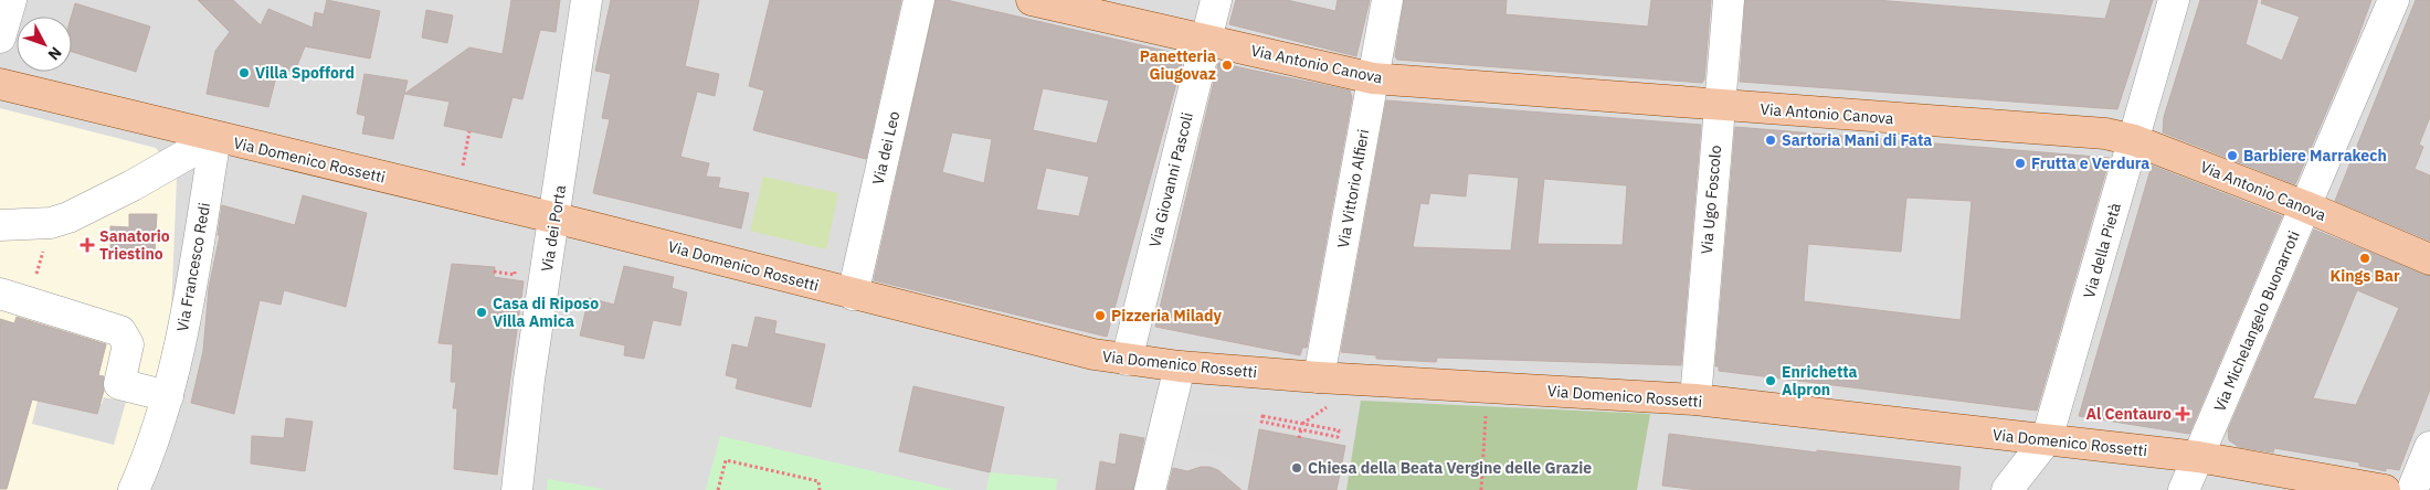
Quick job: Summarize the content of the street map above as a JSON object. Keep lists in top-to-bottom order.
{
  "streets": {
    "main road": ["Via Antonio Canova", "Via Domenico Rossetti"],
    "street": [
      "Via dei Leo",
      "Via Giovanni Pascoli",
      "Via Vittorio Alfieri",
      "Via Ugo Foscolo",
      "Via dei Porta",
      "Via della Pietà",
      "Via Francesco Redi",
      "Via Michelangelo Buonarroti"
    ]
  },
  "crossings": [
    ["Via Antonio Canova", "Via Giovanni Pascoli"],
    ["Via Antonio Canova", "Via Vittorio Alfieri"],
    ["Via Antonio Canova", "Via Ugo Foscolo"],
    ["Via Antonio Canova", "Via della Pietà"],
    ["Via Antonio Canova", "Via Michelangelo Buonarroti"],
    ["Via dei Leo", "Via Domenico Rossetti"],
    ["Via Domenico Rossetti", "Via Giovanni Pascoli"],
    ["Via Domenico Rossetti", "Via Vittorio Alfieri"],
    ["Via Domenico Rossetti", "Via Ugo Foscolo"],
    ["Via Domenico Rossetti", "Via dei Porta"],
    ["Via Domenico Rossetti", "Via della Pietà"],
    ["Via Domenico Rossetti", "Via Francesco Redi"],
    ["Via Domenico Rossetti", "Via Michelangelo Buonarroti"]
  ],
  "places": {
    "other": [
      "Panetteria Giugovaz",
      "Villa Spofford",
      "Sartoria Mani di Fata",
      "Barbiere Marrakech",
      "Frutta e Verdura",
      "Kings Bar",
      "Casa di Riposo Villa Amica",
      "Pizzeria Milady",
      "Enrichetta Alpron",
      "Chiesa della Beata Vergine delle Grazie"
    ],
    "health": ["Sanatorio Triestino", "Al Centauro"]
  },
  "north": "bottom right"
}
